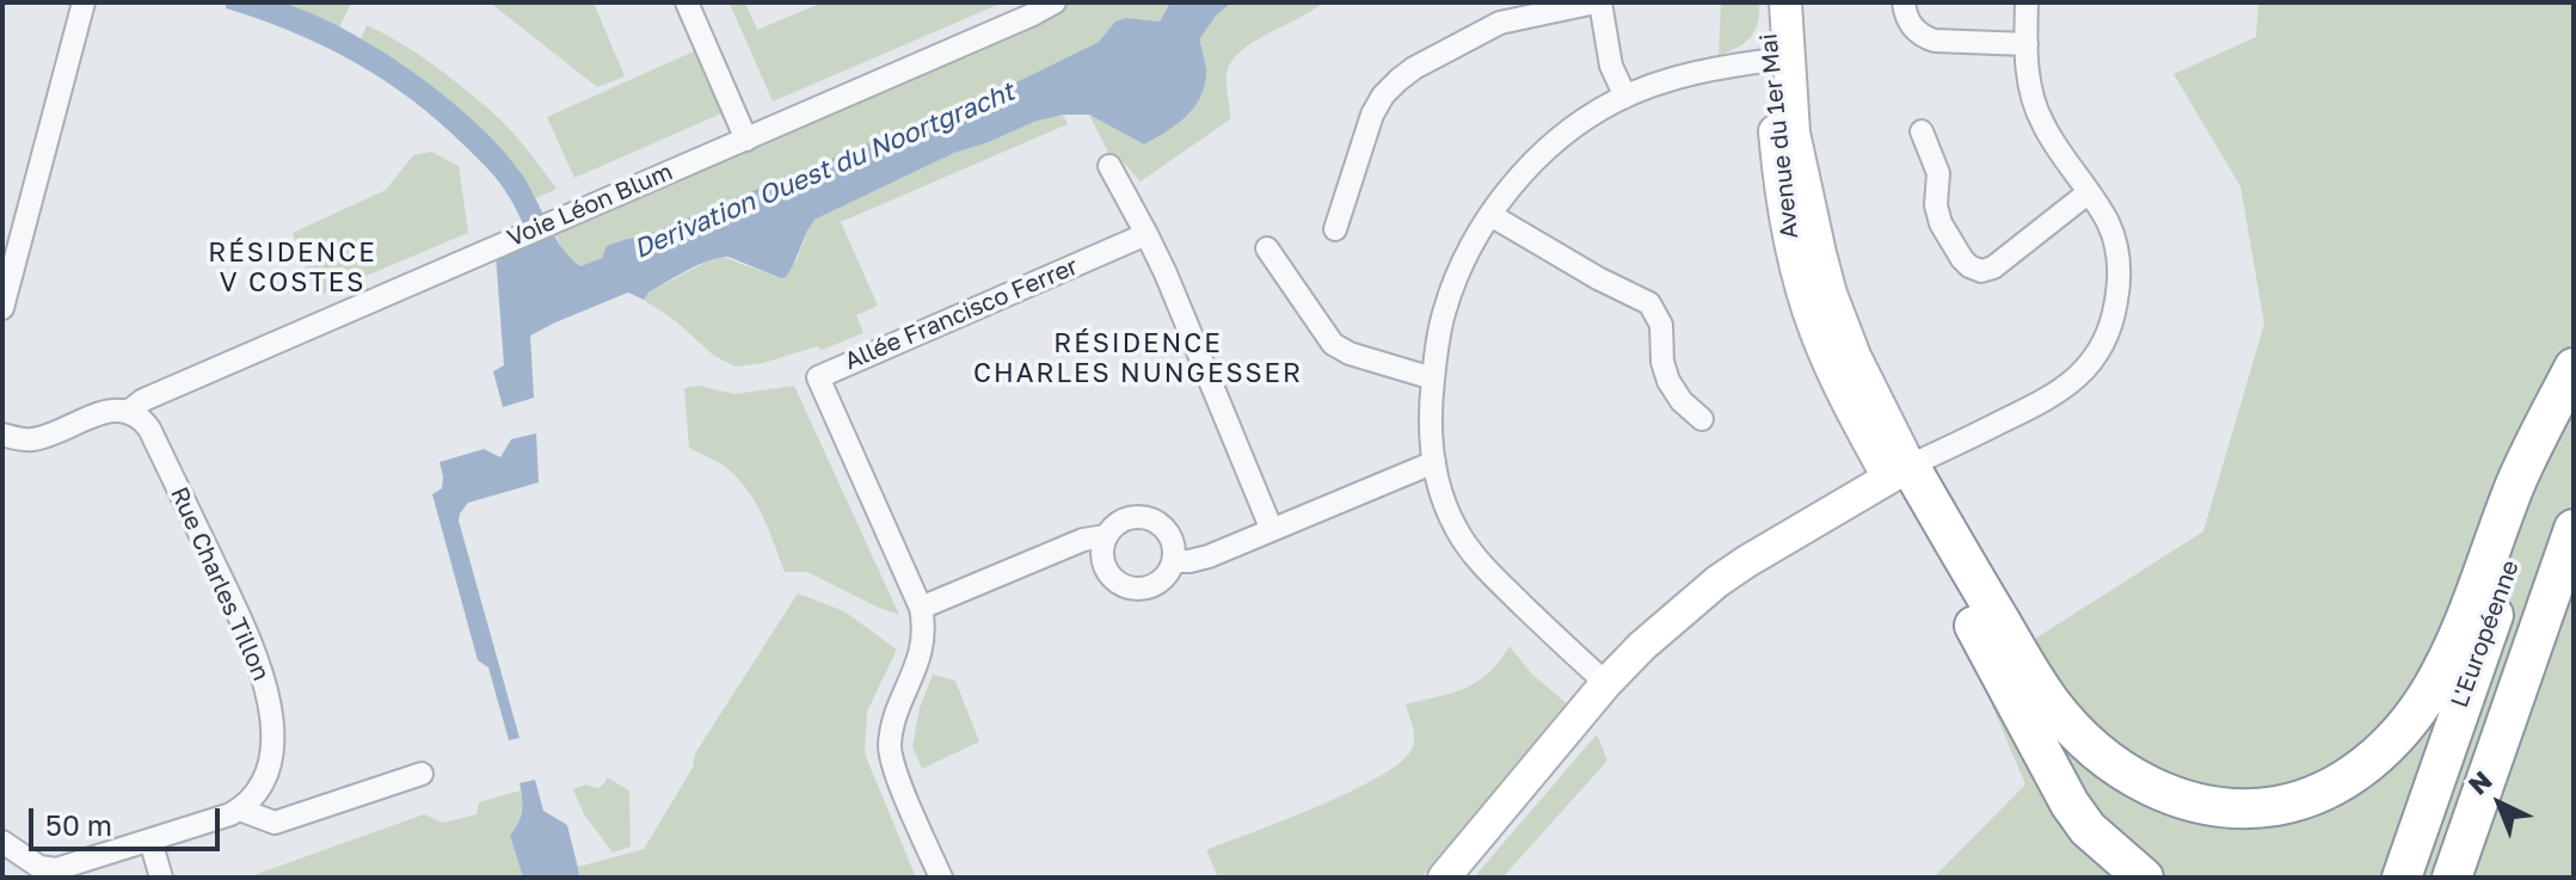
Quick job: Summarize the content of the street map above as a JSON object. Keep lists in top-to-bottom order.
{
  "streets": {
    "highway": ["L'Européenne"],
    "street": [
      "Avenue du 1er Mai",
      "Voie Léon Blum",
      "Allée Francisco Ferrer",
      "Rue Charles Tillon"
    ]
  },
  "crossings": [
    ["Voie Léon Blum", "Rue Charles Tillon"]
  ],
  "districts": ["RÉSIDENCE V COSTES", "RÉSIDENCE CHARLES NUNGESSER"],
  "water": ["Derivation Ouest du Noortgracht"],
  "scale_bar": "50 m",
  "north": "top left"
}
